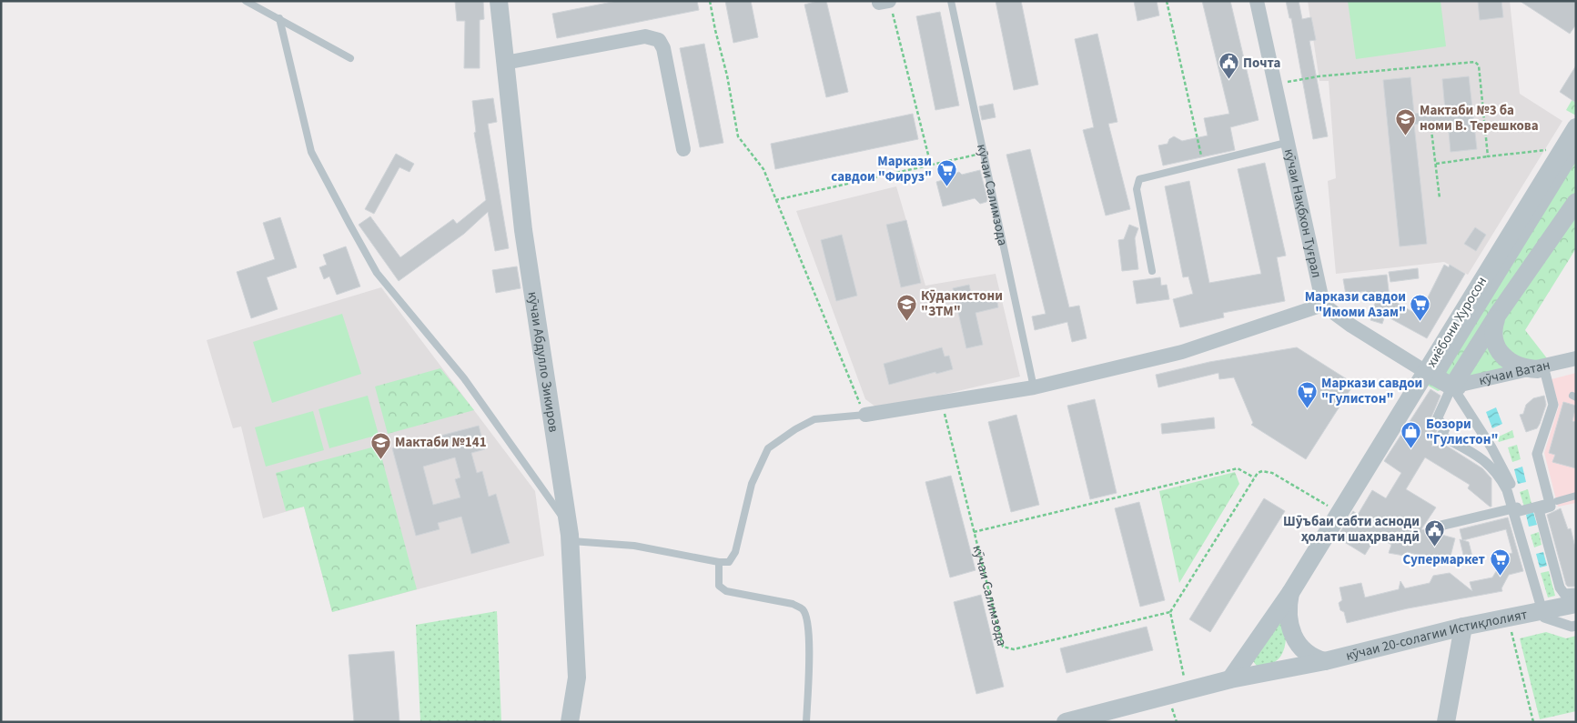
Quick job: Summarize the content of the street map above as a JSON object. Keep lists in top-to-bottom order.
{
  "streets": {
    "street": [
      "кӯчаи Нақбхон Туғрал",
      "хиёбони Хуросон",
      "кӯчаи Абдулло Зикиров",
      "кӯчаи Ватан",
      "кӯчаи 20-солагии Истиқлолият"
    ],
    "lane": ["кӯчаи Салимзода"]
  },
  "crossings": [
    ["хиёбони Хуросон", "кӯчаи Ватан"]
  ],
  "places": {
    "public building": ["Почта", "Шӯъбаи сабти асноди ҳолати шаҳрвандӣ"],
    "school or university": ["Мактаби №3 ба номи В. Терешкова", "Кӯдакистони \"ЗТМ\"", "Мактаби №141"],
    "supermarket": [
      "Маркази савдои \"Фируз\"",
      "Маркази савдои \"Имоми Азам\"",
      "Маркази савдои \"Гулистон\"",
      "Супермаркет"
    ],
    "shop": ["Бозори \"Гулистон\""]
  }
}
